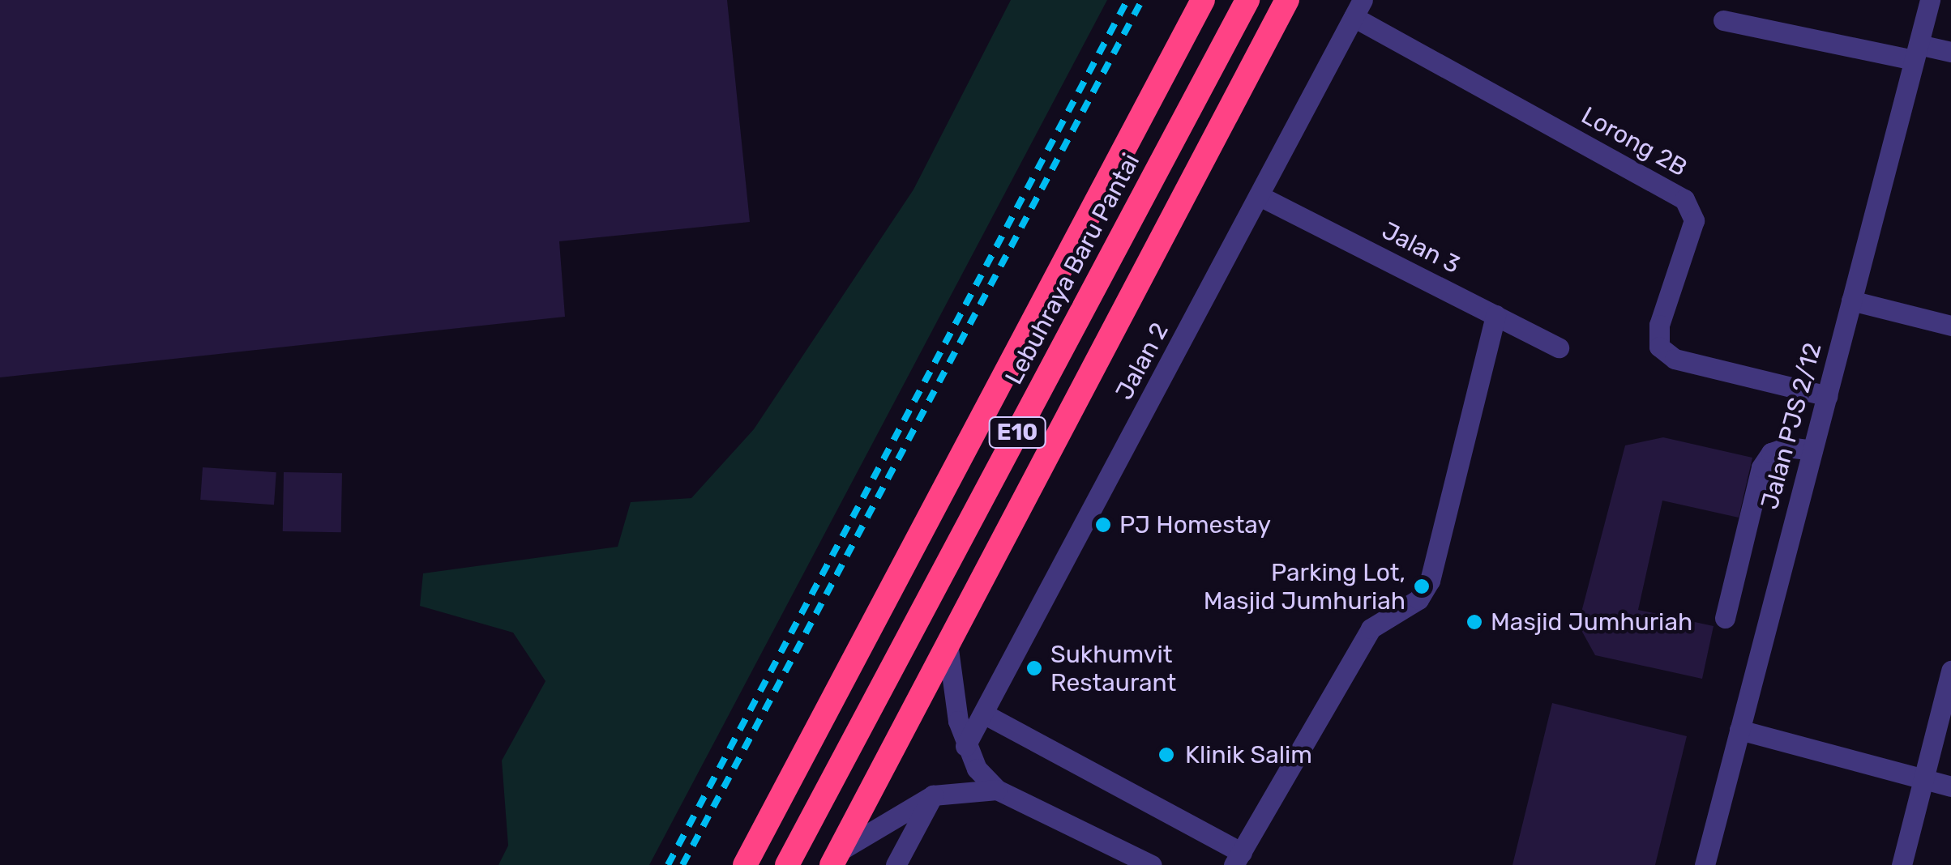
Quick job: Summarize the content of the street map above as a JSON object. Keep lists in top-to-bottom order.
{
  "streets": {
    "highway": ["Lebuhraya Baru Pantai", "E10"],
    "street": [
      "Lorong 2B",
      "Jalan 3",
      "Jalan 2",
      "Jalan PJS 2/12"
    ]
  },
  "crossings": [
    ["Lorong 2B", "Jalan 2"],
    ["Lorong 2B", "Jalan PJS 2/12"],
    ["Jalan 3", "Jalan 2"]
  ],
  "places": [
    "PJ Homestay",
    "Parking Lot, Masjid Jumhuriah",
    "Masjid Jumhuriah",
    "Sukhumvit Restaurant",
    "Klinik Salim"
  ]
}
